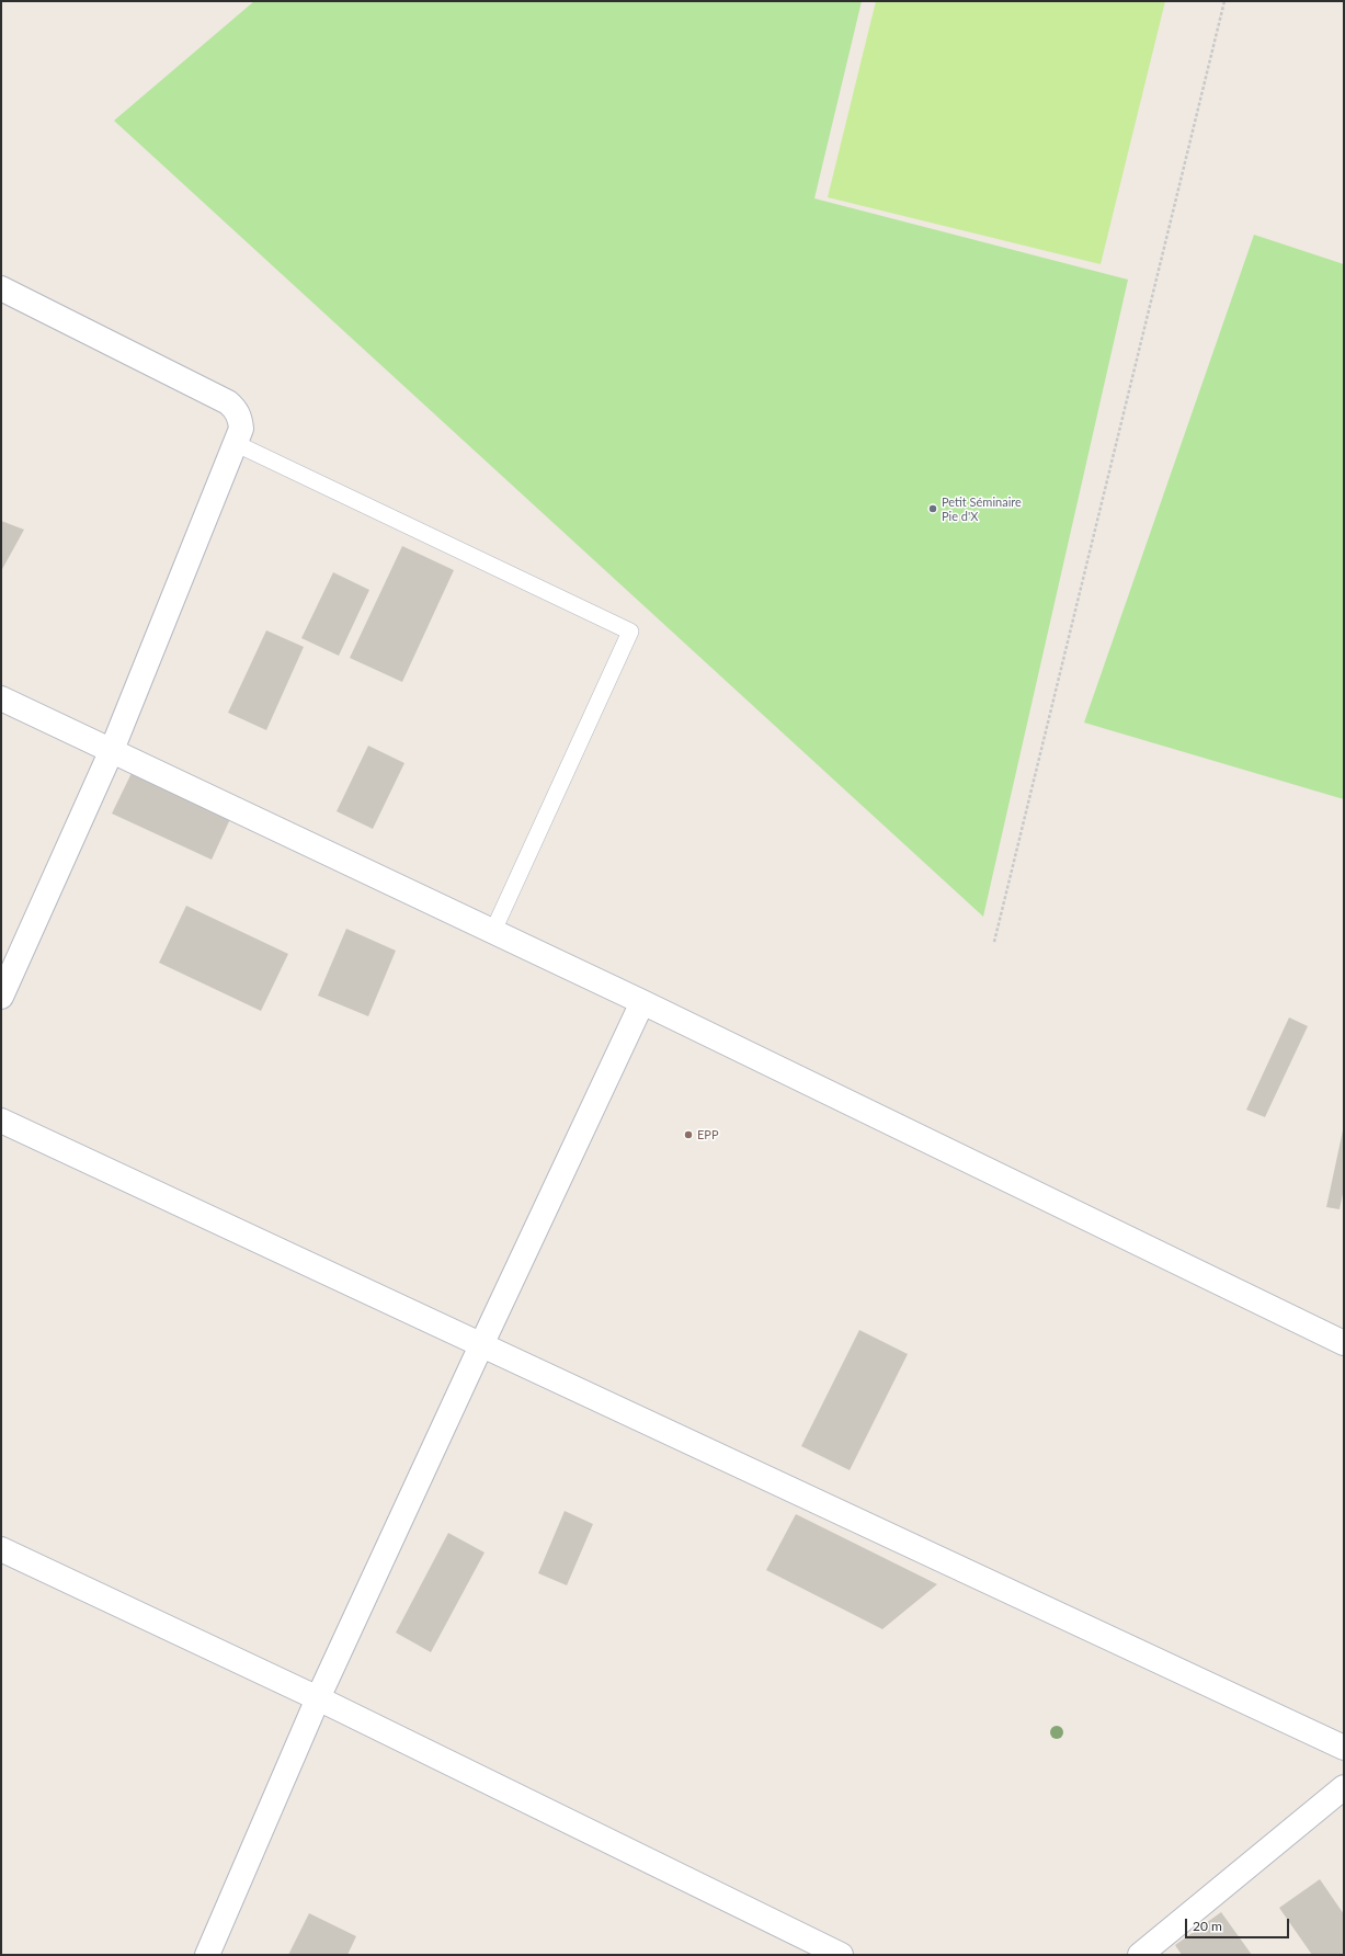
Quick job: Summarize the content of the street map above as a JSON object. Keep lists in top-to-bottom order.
{
  "places": ["Petit Séminaire Pie d'X", "EPP"],
  "scale_bar": "20 m"
}
